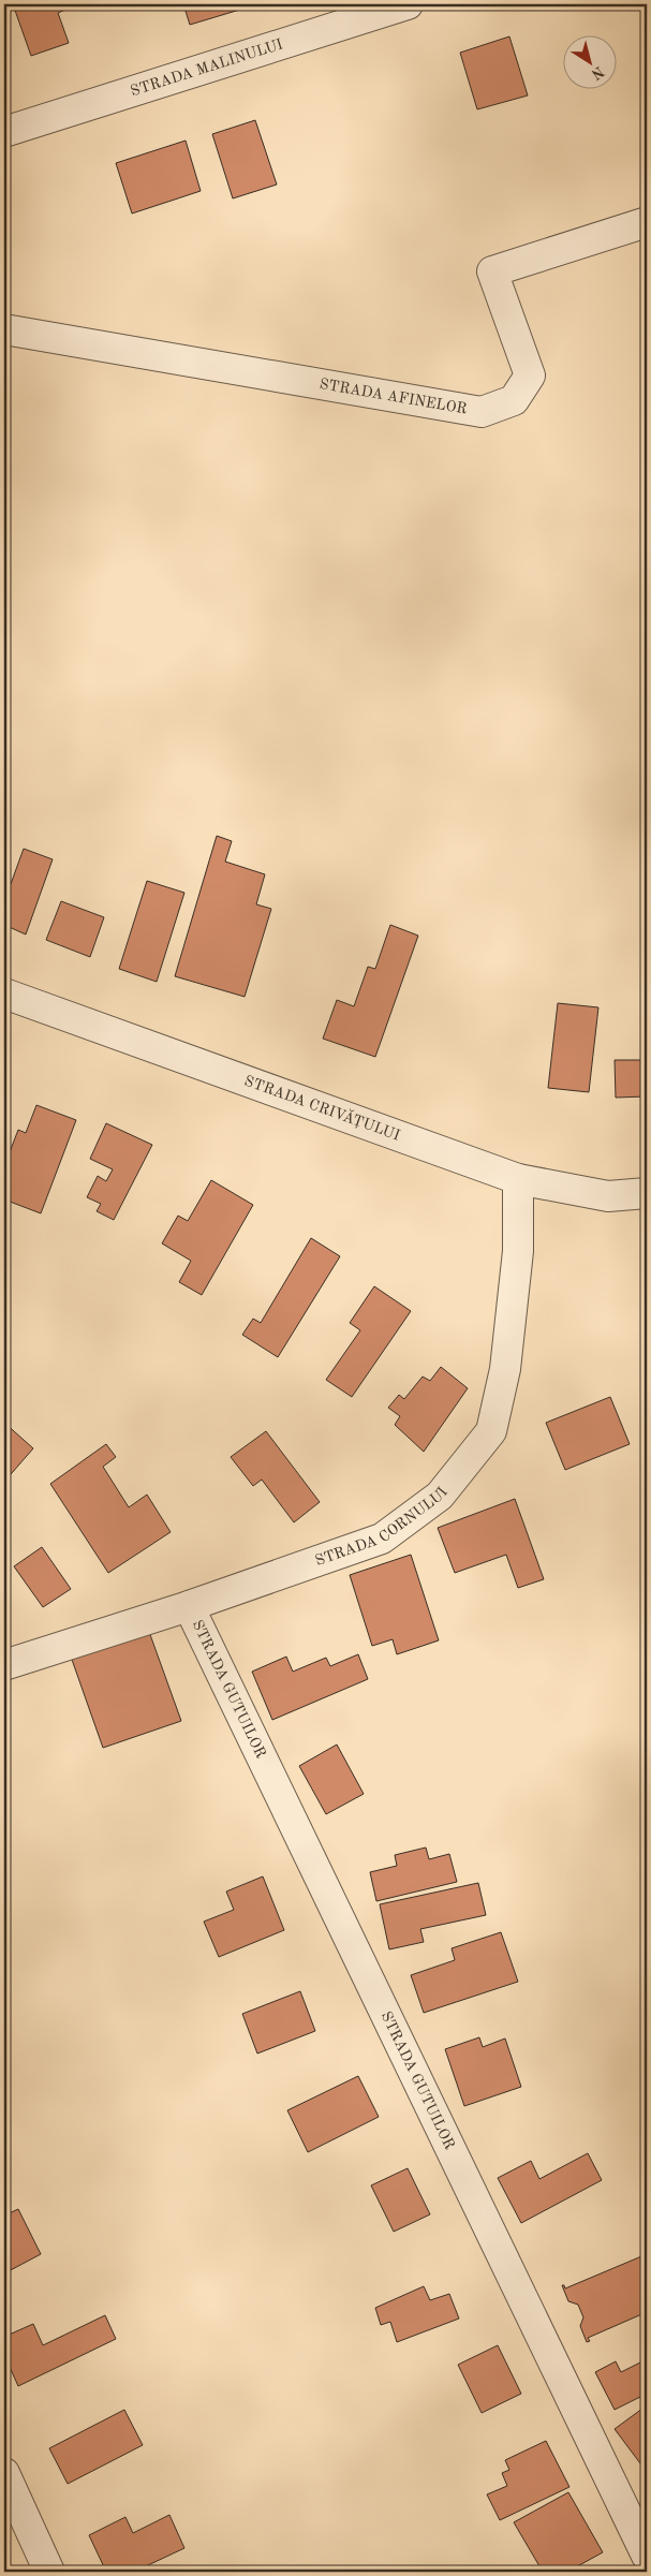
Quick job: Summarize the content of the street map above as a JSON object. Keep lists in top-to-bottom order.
{
  "streets": {
    "street": [
      "STRADA MALINULUI",
      "STRADA AFINELOR",
      "STRADA CRIVĂȚULUI",
      "STRADA CORNULUI",
      "STRADA GUTUILOR"
    ]
  },
  "crossings": [
    ["STRADA CRIVĂȚULUI", "STRADA CORNULUI"],
    ["STRADA CORNULUI", "STRADA GUTUILOR"]
  ],
  "north": "bottom right"
}
